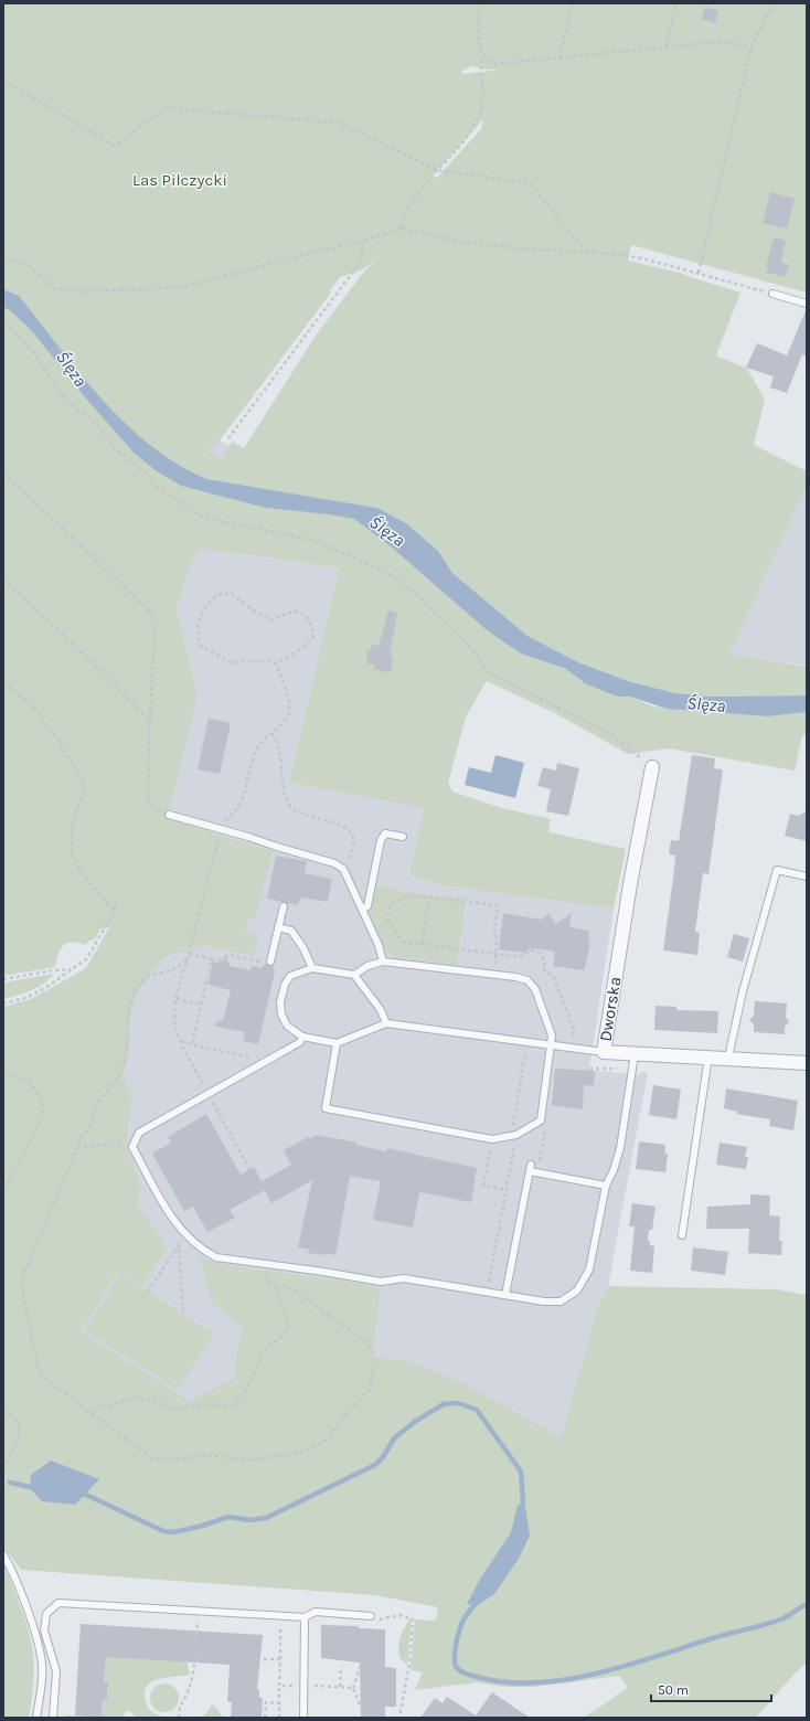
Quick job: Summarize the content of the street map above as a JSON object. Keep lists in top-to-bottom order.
{
  "streets": {
    "street": ["Dworska"]
  },
  "water": ["Ślęza"],
  "parks": ["Las Pilczycki"],
  "scale_bar": "50 m"
}
